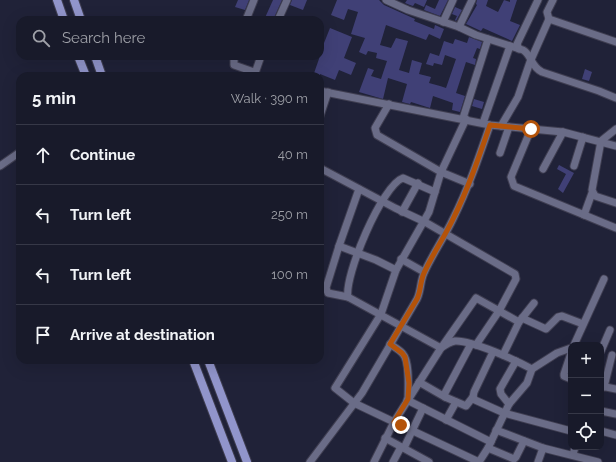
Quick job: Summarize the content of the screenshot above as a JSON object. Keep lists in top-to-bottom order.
{
  "page": {
    "search": "Search here",
    "heading": ["5 min", "Walk · 390 m"],
    "list": [
      ["Continue", "40 m"],
      ["Turn left", "250 m"],
      ["Turn left", "100 m"],
      "Arrive at destination"
    ],
    "map_buttons": ["+", "−"]
  }
}
